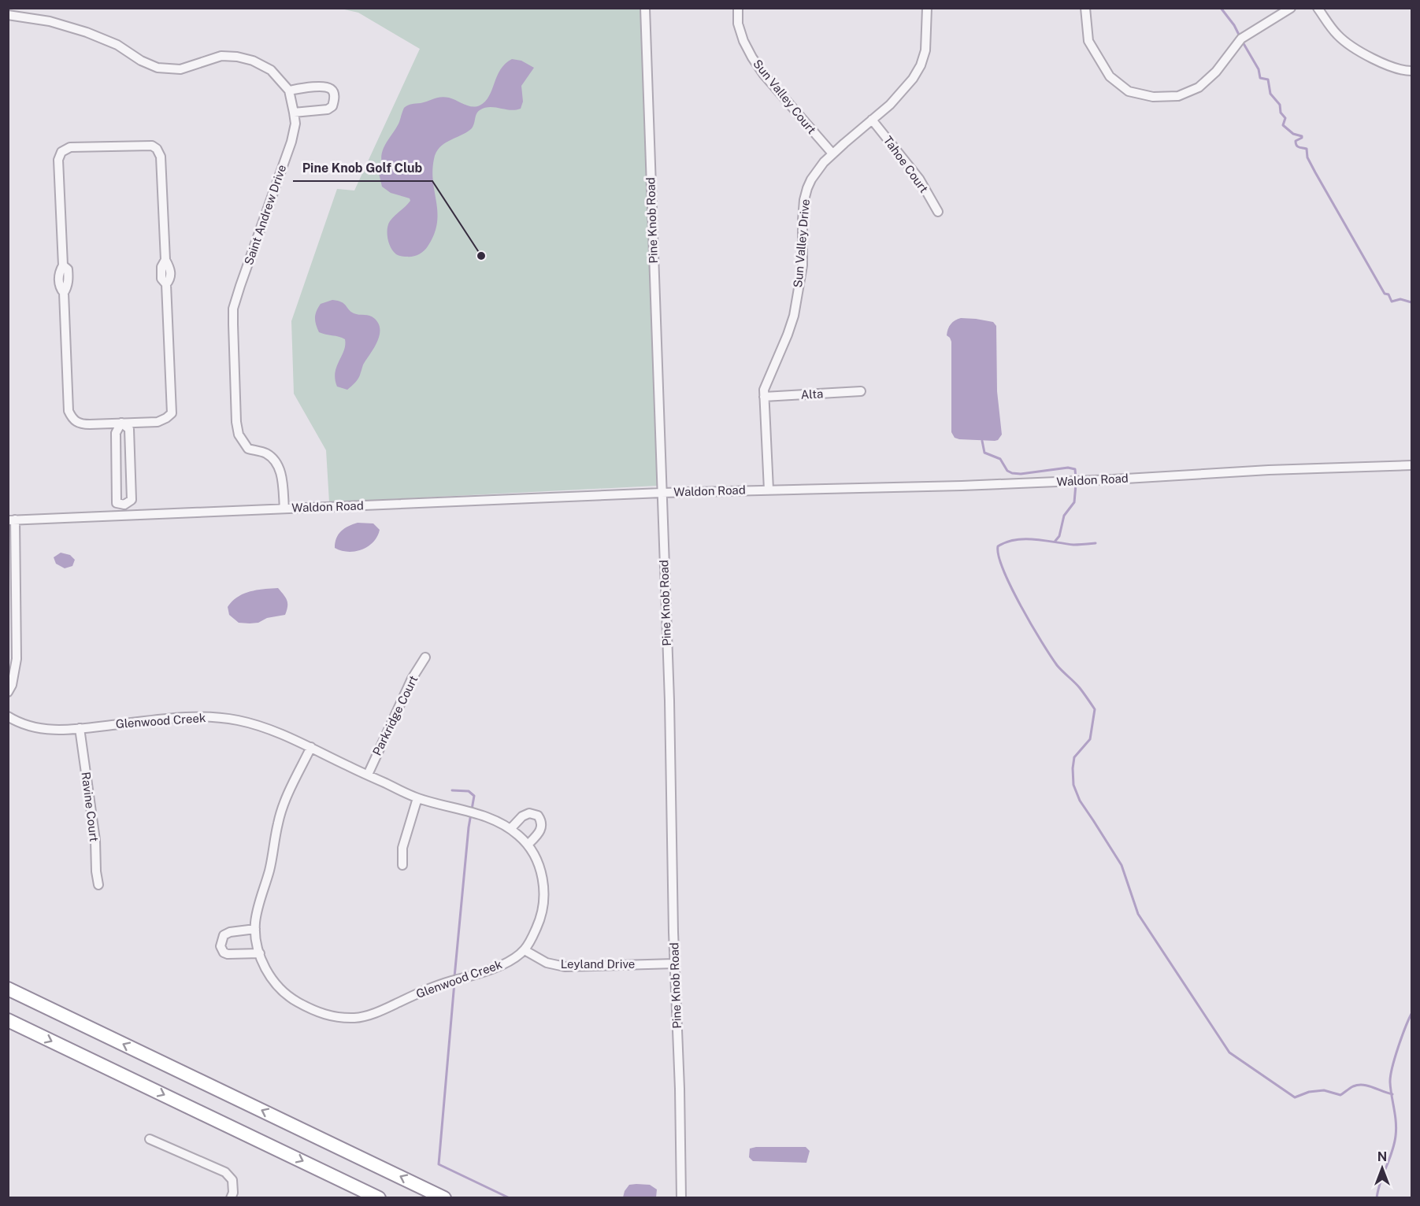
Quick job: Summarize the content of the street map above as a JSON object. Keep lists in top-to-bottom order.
{
  "streets": {
    "street": [
      "Sun Valley Court",
      "Tahoe Court",
      "Saint Andrew Drive",
      "Pine Knob Road",
      "Sun Valley Drive",
      "Alta",
      "Waldon Road",
      "Parkridge Court",
      "Glenwood Creek",
      "Ravine Court",
      "Leyland Drive"
    ]
  },
  "crossings": [
    ["Sun Valley Court", "Sun Valley Drive"],
    ["Tahoe Court", "Sun Valley Drive"],
    ["Saint Andrew Drive", "Waldon Road"],
    ["Pine Knob Road", "Waldon Road"],
    ["Pine Knob Road", "Leyland Drive"],
    ["Sun Valley Drive", "Alta"],
    ["Sun Valley Drive", "Waldon Road"],
    ["Parkridge Court", "Glenwood Creek"],
    ["Glenwood Creek", "Ravine Court"],
    ["Glenwood Creek", "Leyland Drive"]
  ],
  "places": ["Pine Knob Golf Club"],
  "north": "top"
}
